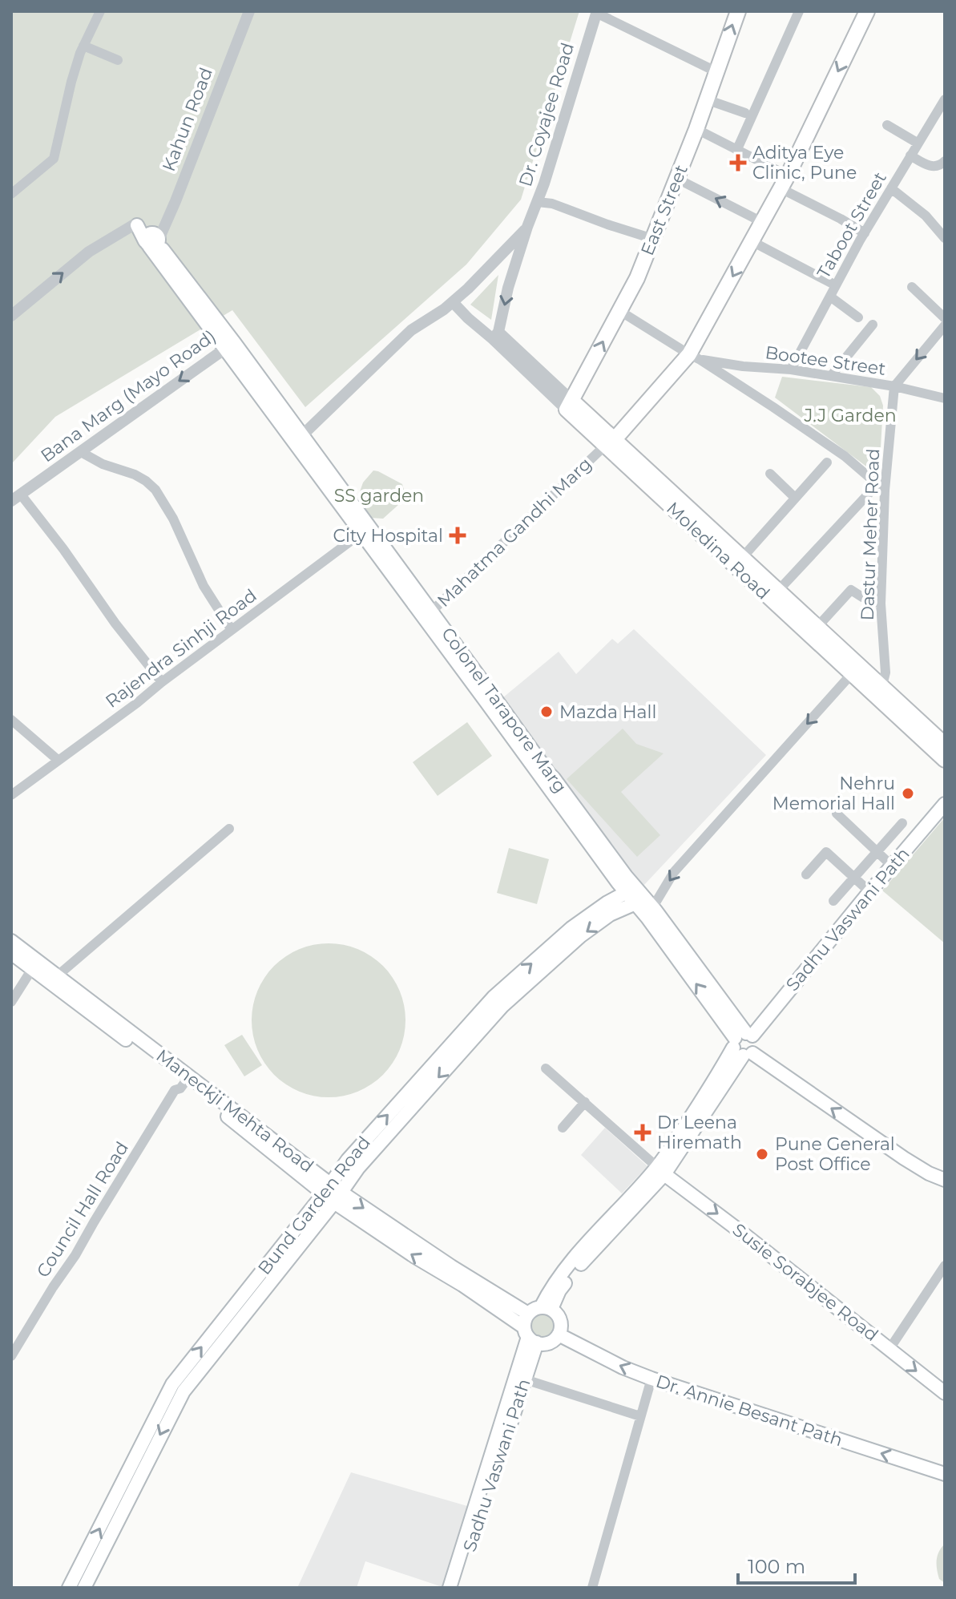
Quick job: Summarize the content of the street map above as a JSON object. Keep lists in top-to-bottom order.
{
  "streets": {
    "main road": [
      "East Street",
      "Mahatma Gandhi Marg",
      "Moledina Road",
      "Colonel Tarapore Marg",
      "Sadhu Vaswani Path",
      "Maneckji Mehta Road",
      "Bund Garden Road",
      "Susie Sorabjee Road",
      "Dr. Annie Besant Path"
    ],
    "street": [
      "Dr. Coyajee Road",
      "Kahun Road",
      "Taboot Street",
      "Bootee Street",
      "Bana Marg (Mayo Road)",
      "Dastur Meher Road",
      "Rajendra Sinhji Road",
      "Council Hall Road"
    ]
  },
  "crossings": [
    ["Kahun Road", "Colonel Tarapore Marg"],
    ["East Street", "Moledina Road"],
    ["Taboot Street", "Bootee Street"],
    ["Bootee Street", "Mahatma Gandhi Marg"],
    ["Bootee Street", "Dastur Meher Road"],
    ["Bana Marg (Mayo Road)", "Colonel Tarapore Marg"],
    ["Mahatma Gandhi Marg", "Moledina Road"],
    ["Mahatma Gandhi Marg", "Colonel Tarapore Marg"],
    ["Dastur Meher Road", "Moledina Road"],
    ["Rajendra Sinhji Road", "Colonel Tarapore Marg"],
    ["Colonel Tarapore Marg", "Sadhu Vaswani Path"],
    ["Colonel Tarapore Marg", "Bund Garden Road"],
    ["Sadhu Vaswani Path", "Maneckji Mehta Road"],
    ["Sadhu Vaswani Path", "Susie Sorabjee Road"],
    ["Sadhu Vaswani Path", "Dr. Annie Besant Path"],
    ["Maneckji Mehta Road", "Bund Garden Road"],
    ["Maneckji Mehta Road", "Council Hall Road"],
    ["Maneckji Mehta Road", "Dr. Annie Besant Path"]
  ],
  "one_way": [
    "East Street",
    "Bana Marg (Mayo Road)",
    "Mahatma Gandhi Marg",
    "Susie Sorabjee Road",
    "Dr. Annie Besant Path"
  ],
  "parks": ["J.J Garden", "SS garden"],
  "places": {
    "health": ["Aditya Eye Clinic, Pune", "City Hospital", "Dr Leena Hiremath"],
    "other": ["Mazda Hall", "Nehru Memorial Hall", "Pune General Post Office"]
  },
  "scale_bar": "100 m"
}
